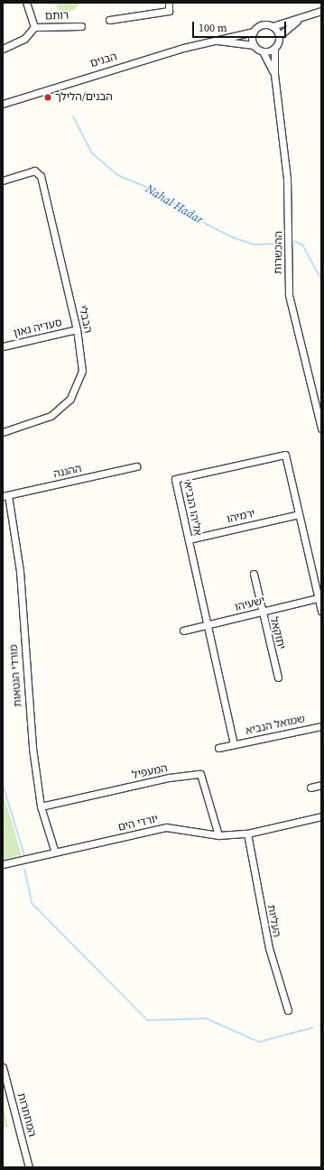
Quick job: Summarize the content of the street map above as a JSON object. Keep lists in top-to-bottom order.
{
  "streets": {
    "street": [
      "רותם",
      "הבנים",
      "ההכשרות",
      "הבבלי",
      "סעדיה גאון",
      "ההגנה",
      "אליהו הנביא",
      "ירמיהו",
      "ישעיהו",
      "יחזקאל",
      "מורדי הגטאות",
      "שמואל הנביא",
      "המעפיל",
      "יורדי הים",
      "העליות",
      "המחתרות"
    ]
  },
  "crossings": [
    ["הבנים", "ההכשרות"],
    ["הבבלי", "סעדיה גאון"],
    ["ההגנה", "מורדי הגטאות"],
    ["אליהו הנביא", "ירמיהו"],
    ["אליהו הנביא", "ישעיהו"],
    ["אליהו הנביא", "שמואל הנביא"],
    ["ישעיהו", "יחזקאל"],
    ["מורדי הגטאות", "המעפיל"],
    ["מורדי הגטאות", "יורדי הים"],
    ["המעפיל", "יורדי הים"],
    ["יורדי הים", "העליות"]
  ],
  "water": ["Nahal Hadar"],
  "places": ["הבנים/הלילך"],
  "scale_bar": "100 m"
}
